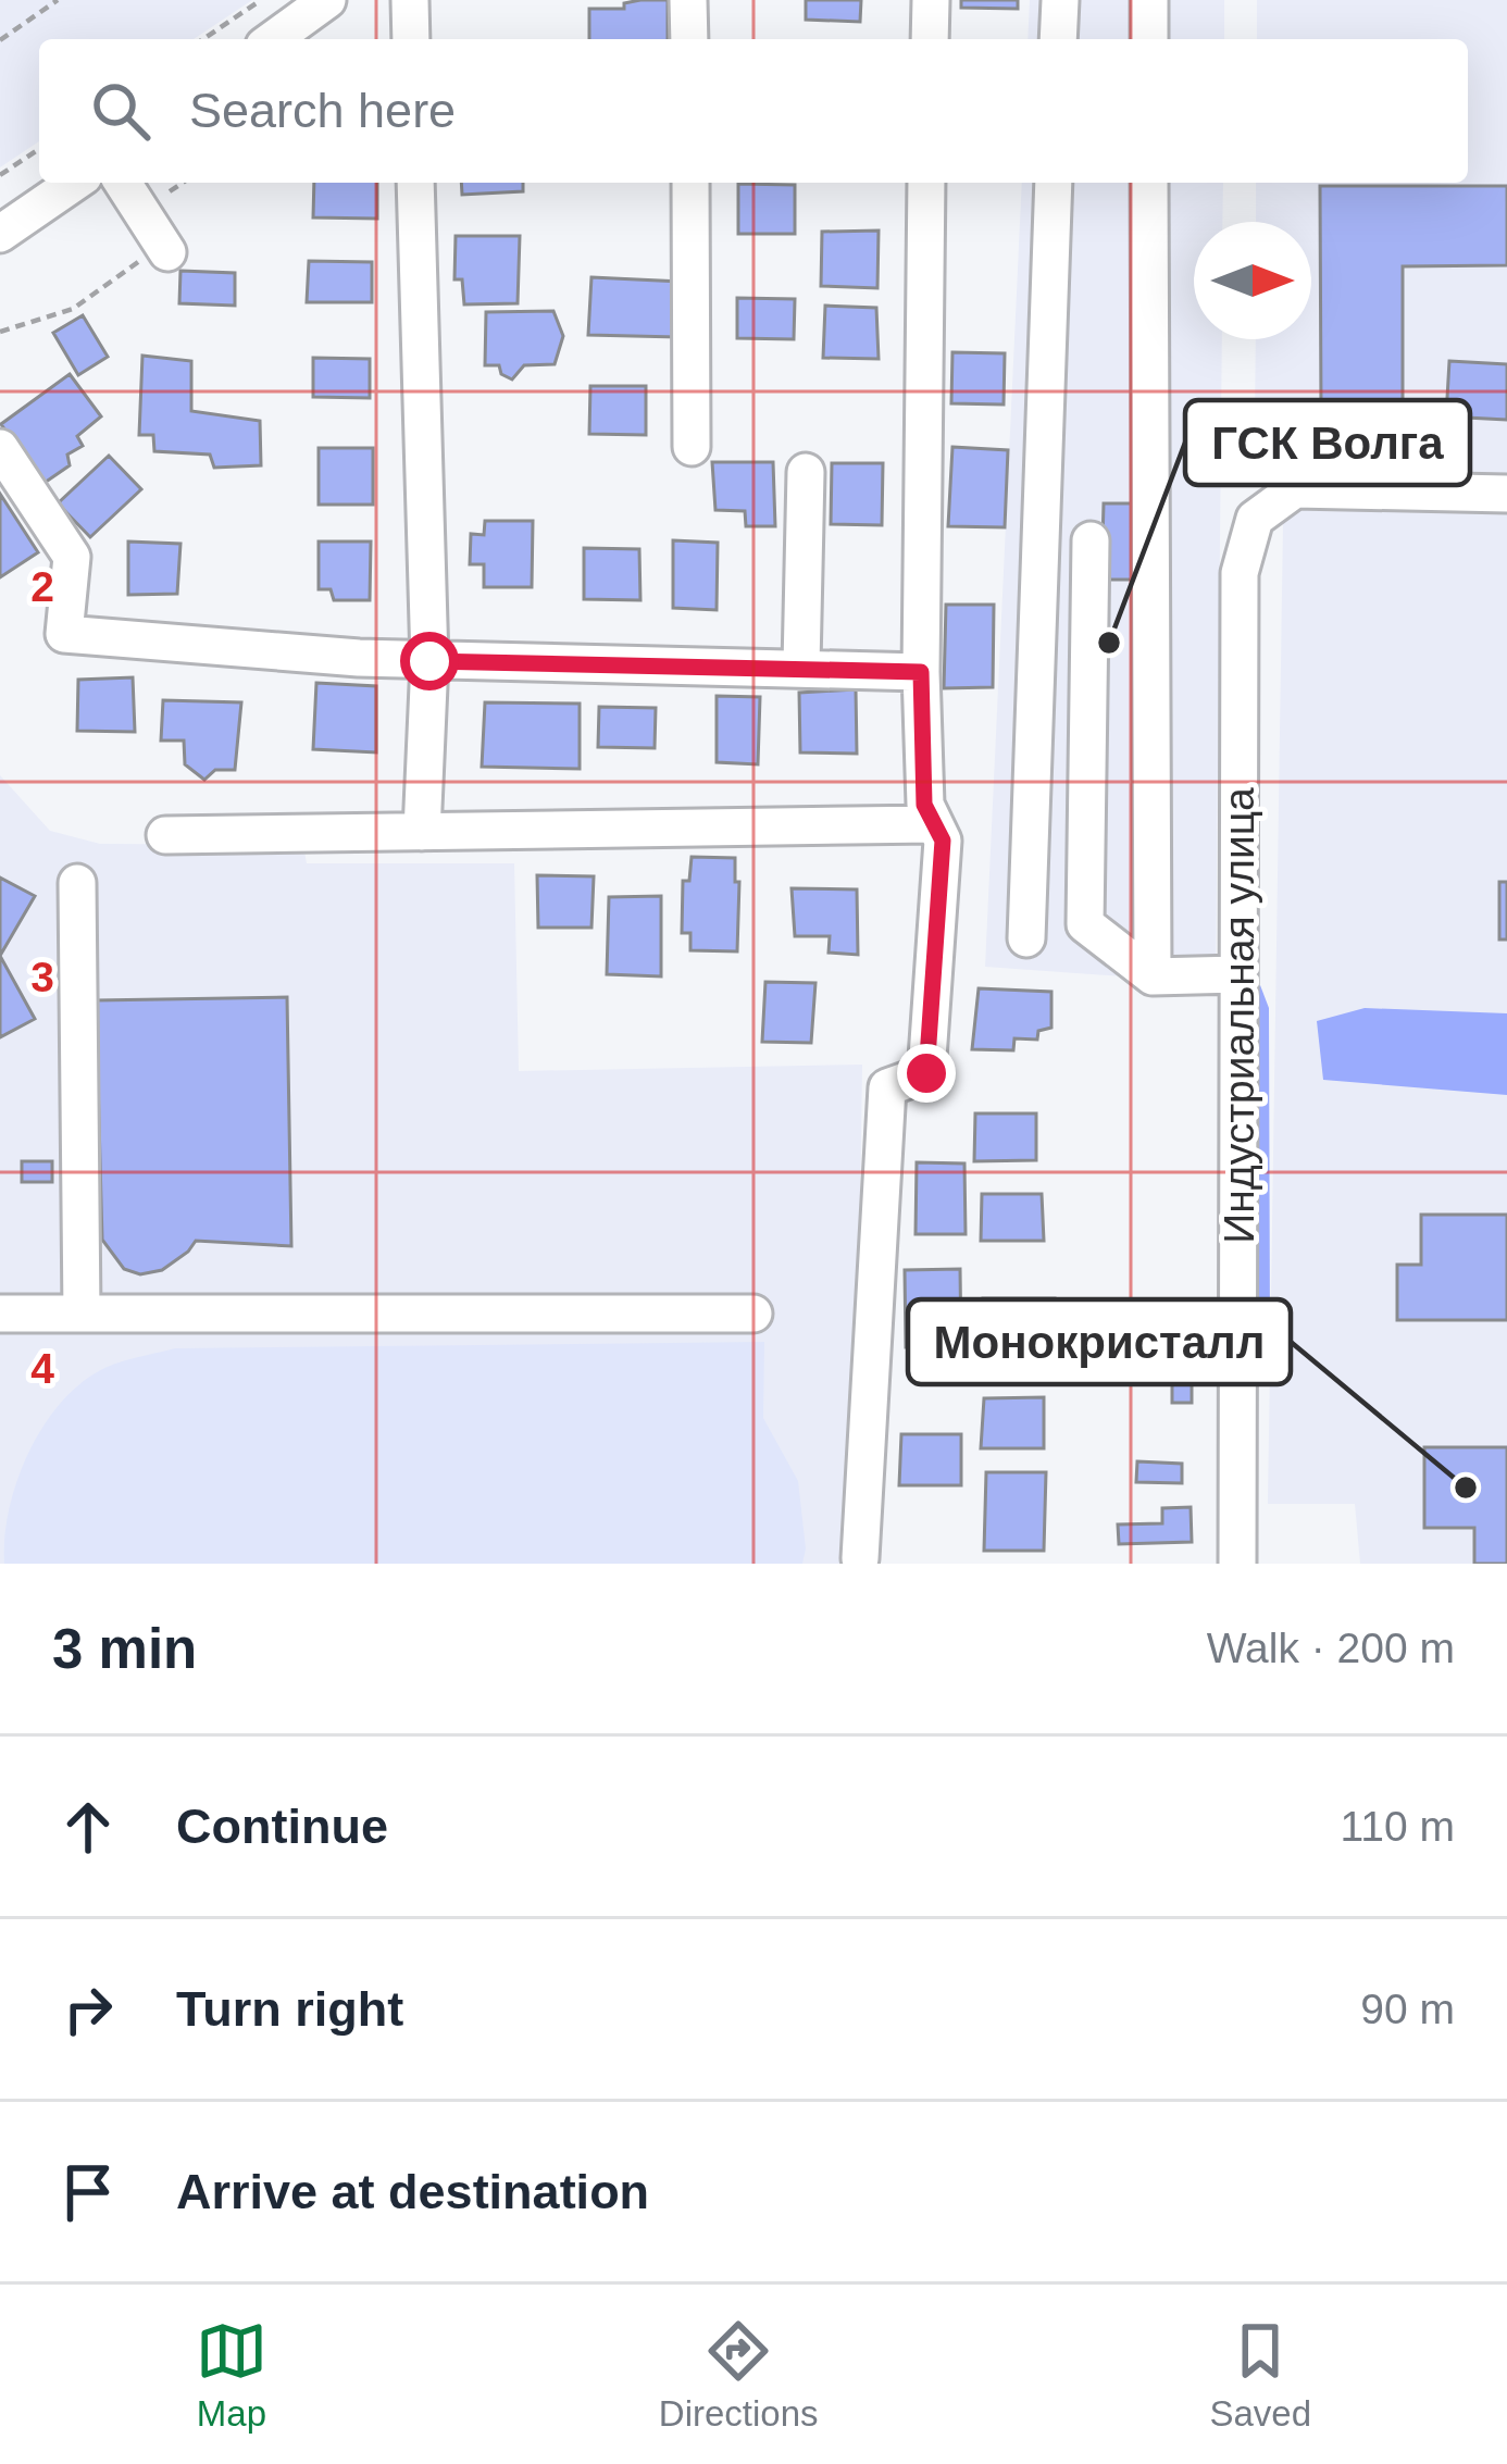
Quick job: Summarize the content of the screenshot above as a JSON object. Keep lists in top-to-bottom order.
{
  "streets": {
    "street": ["Индустриальная улица"]
  },
  "places": ["ГСК Волга", "Монокристалл"],
  "north": "right",
  "page": {
    "search": "Search here",
    "heading": ["3 min", "Walk · 200 m"],
    "list": [
      ["Continue", "110 m"],
      ["Turn right", "90 m"],
      "Arrive at destination"
    ],
    "nav": ["Map", "Directions", "Saved"]
  },
  "grid": {
    "rows": ["2", "3", "4"]
  }
}
